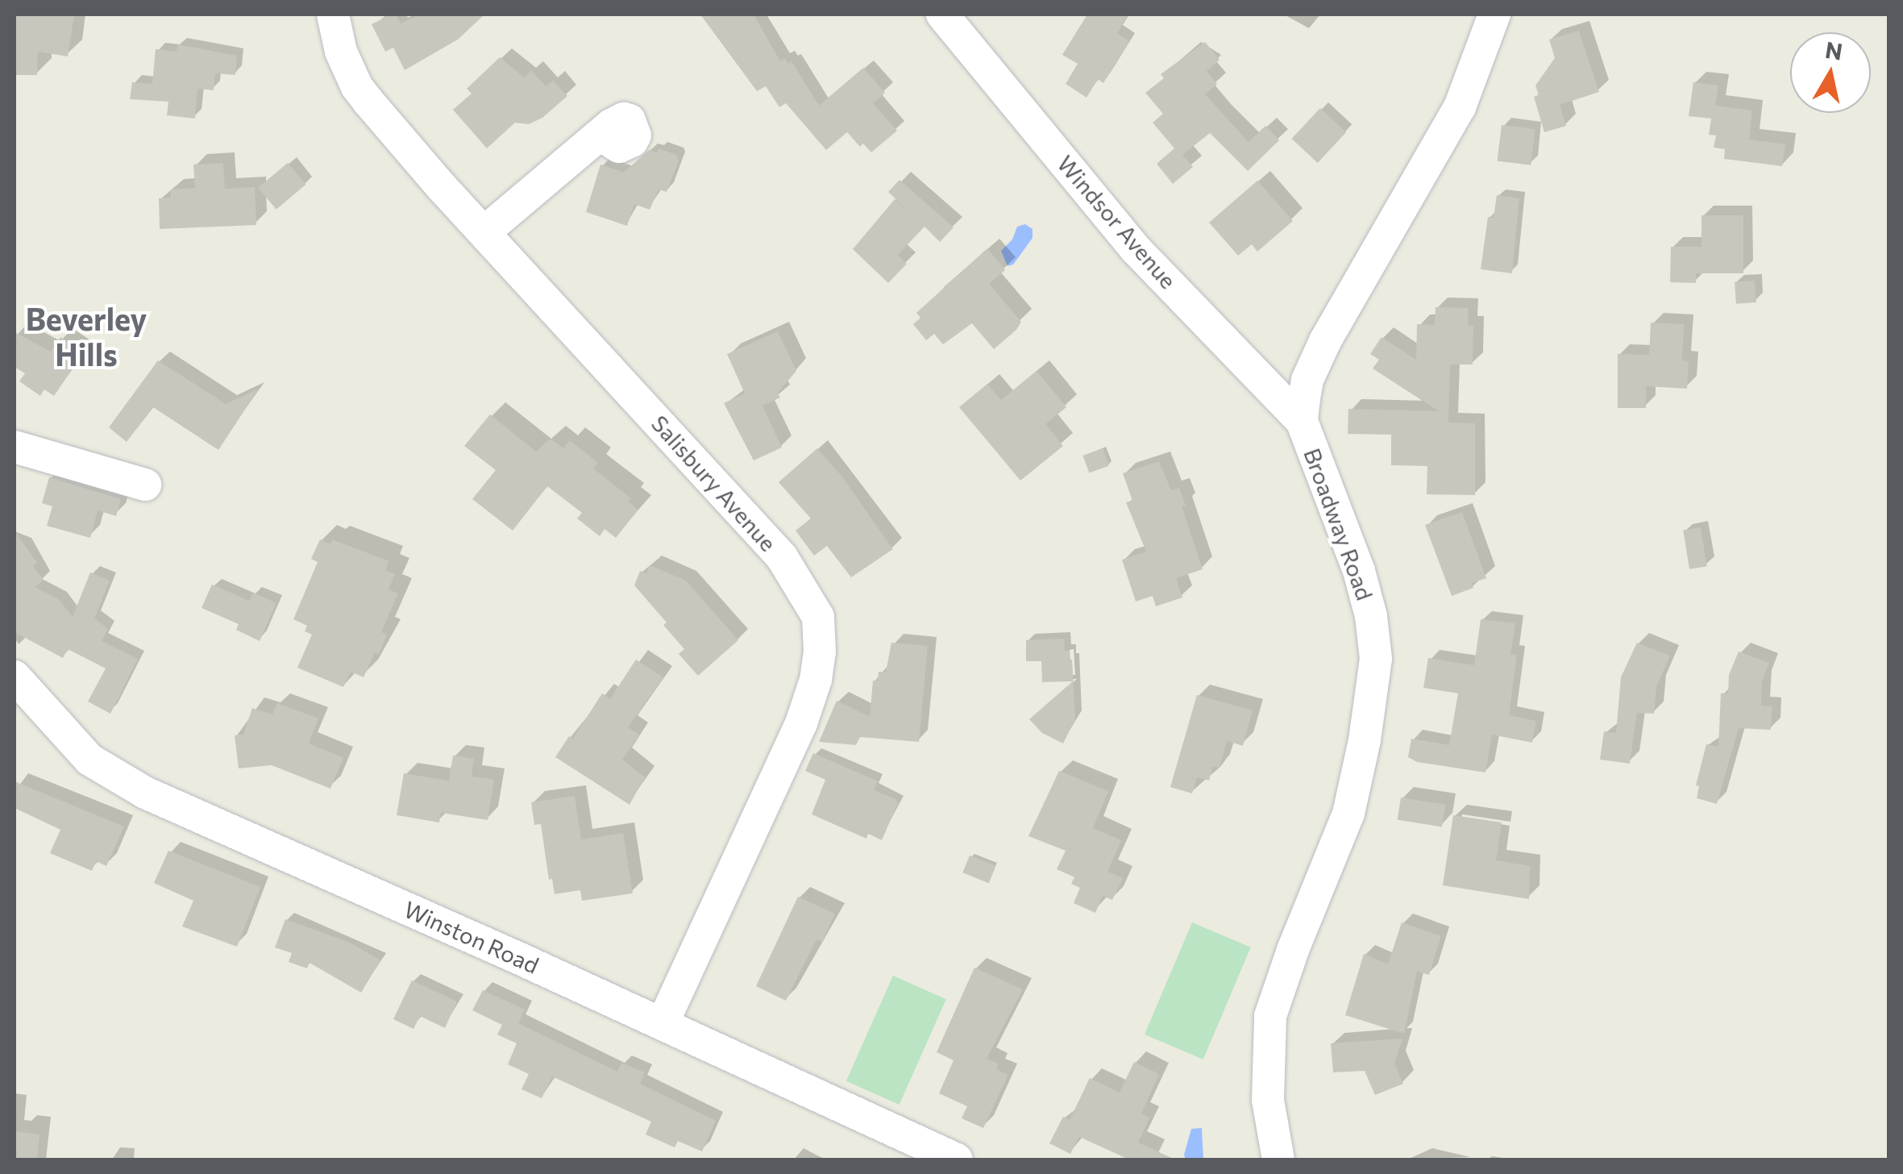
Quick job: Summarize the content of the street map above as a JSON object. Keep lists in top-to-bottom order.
{
  "streets": {
    "street": [
      "Windsor Avenue",
      "Salisbury Avenue",
      "Broadway Road",
      "Winston Road"
    ]
  },
  "crossings": [
    ["Windsor Avenue", "Broadway Road"],
    ["Salisbury Avenue", "Winston Road"]
  ],
  "districts": ["Beverley Hills"],
  "north": "top"
}
